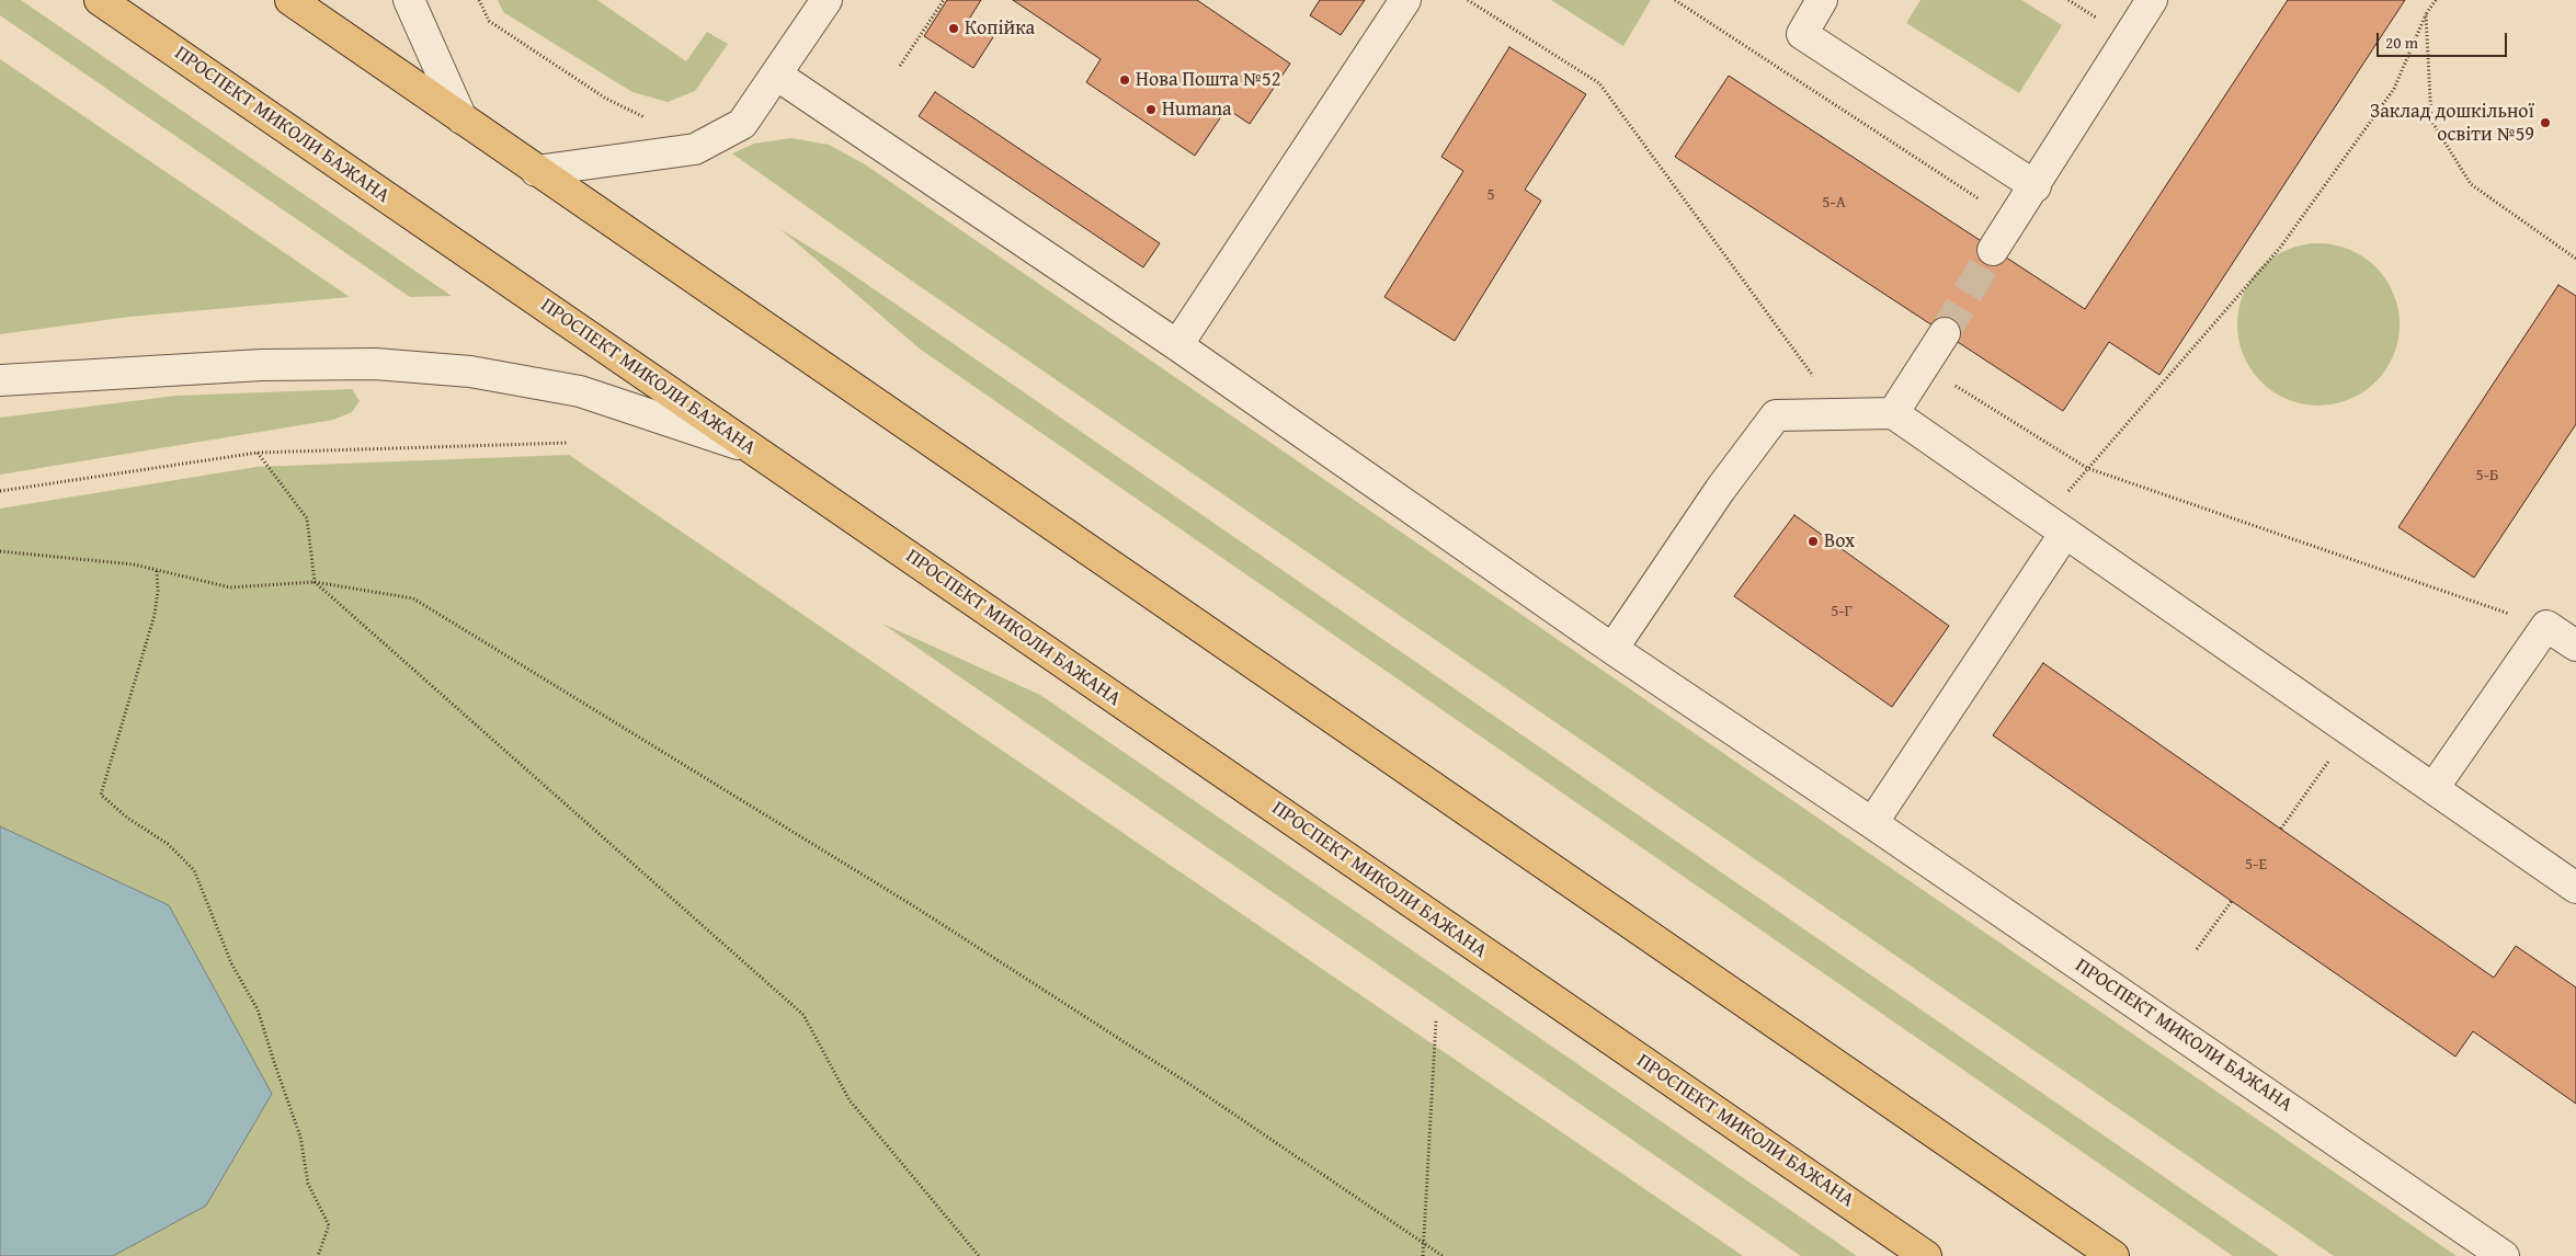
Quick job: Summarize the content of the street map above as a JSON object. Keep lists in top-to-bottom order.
{
  "streets": {
    "highway": ["ПРОСПЕКТ МИКОЛИ БАЖАНА"]
  },
  "places": [
    "Копійка",
    "Нова Пошта №52",
    "Humana",
    "Заклад дошкільної освіти №59",
    "Box"
  ],
  "house_numbers": [
    "5",
    "5-А",
    "5-Б",
    "5-Г",
    "5-Е"
  ],
  "scale_bar": "20 m"
}
